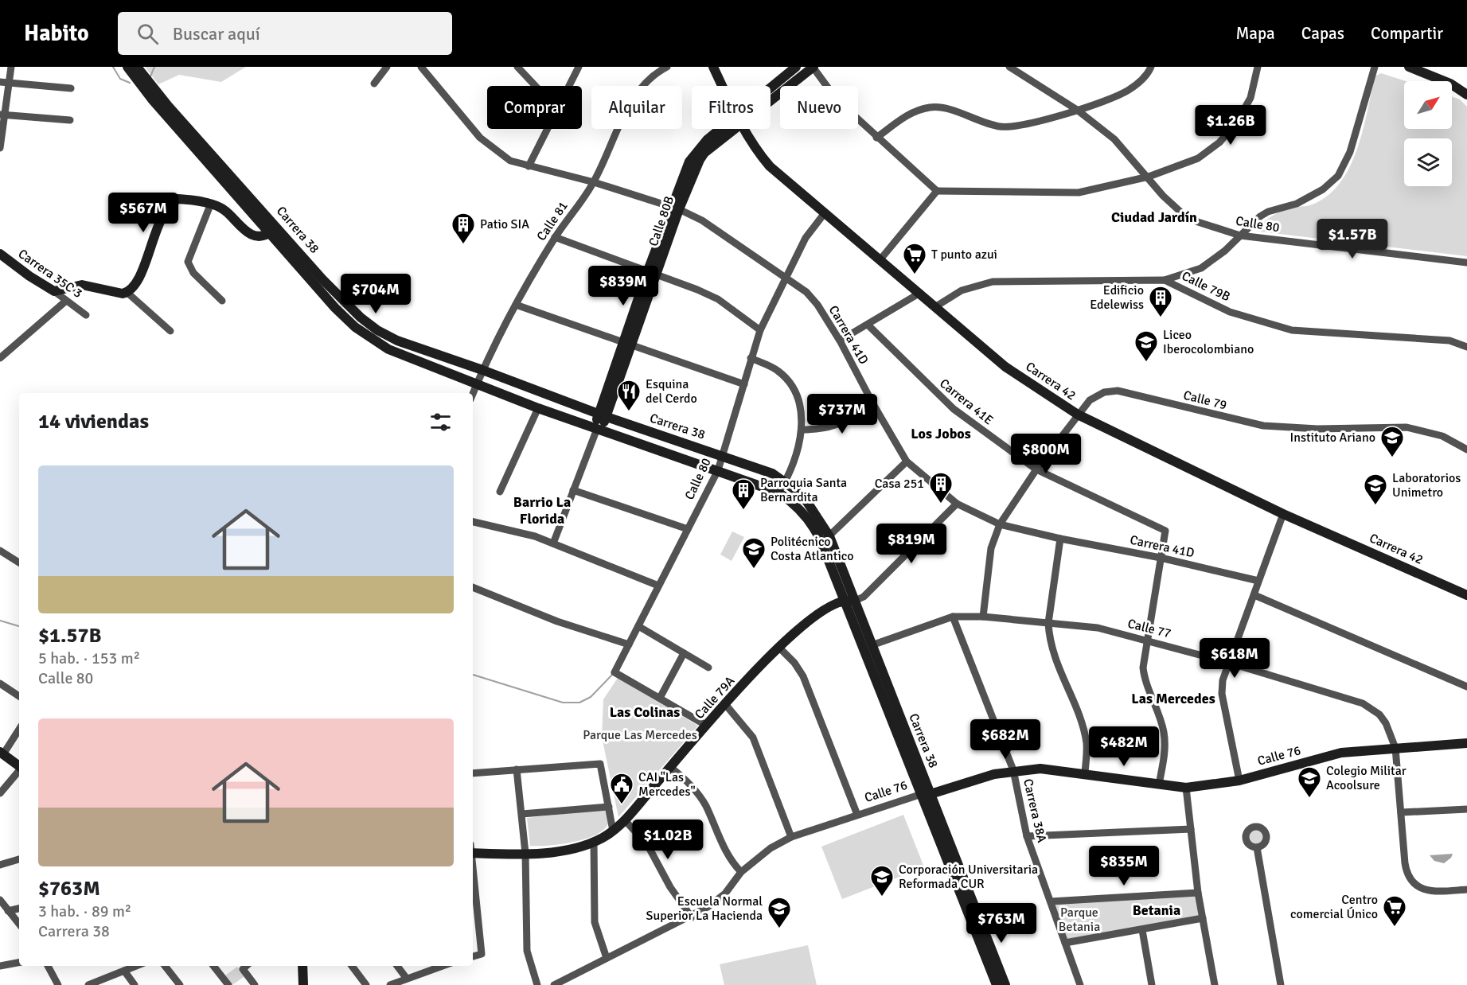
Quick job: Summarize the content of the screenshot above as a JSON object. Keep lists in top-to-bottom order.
{
  "streets": {
    "main road": [
      "Calle 80B",
      "Carrera 38",
      "Carrera 35C 3",
      "Carrera 42",
      "Calle 79A",
      "Calle 76"
    ],
    "street": [
      "Calle 81",
      "Calle 80",
      "Calle 79B",
      "Carrera 41D",
      "Calle 79",
      "Carrera 41E",
      "Calle 77",
      "Carrera 38A"
    ]
  },
  "crossings": [
    ["Calle 81", "Carrera 38"],
    ["Calle 81", "Carrera 41D"],
    ["Calle 80B", "Carrera 38"],
    ["Calle 80B", "Carrera 41D"],
    ["Calle 80", "Carrera 38"],
    ["Calle 80", "Carrera 41D"],
    ["Calle 80", "Carrera 42"],
    ["Carrera 38", "Calle 77"],
    ["Carrera 38", "Calle 79A"],
    ["Carrera 38", "Calle 76"],
    ["Calle 79B", "Carrera 42"],
    ["Carrera 41D", "Calle 79"],
    ["Carrera 41D", "Carrera 41E"],
    ["Carrera 41D", "Calle 79A"],
    ["Carrera 42", "Calle 79"],
    ["Calle 79", "Carrera 41E"],
    ["Calle 77", "Calle 76"],
    ["Calle 77", "Carrera 38A"],
    ["Calle 76", "Carrera 38A"]
  ],
  "districts": [
    "Ciudad Jardín",
    "Los Jobos",
    "Barrio La Florida",
    "Las Mercedes",
    "Las Colinas",
    "Betania"
  ],
  "parks": ["Parque Las Mercedes", "Parque Betania"],
  "places": {
    "building": [
      "Patio SIA",
      "Edificio Edelewiss",
      "Casa 251",
      "Parroquia Santa Bernardita"
    ],
    "supermarket": ["T punto azui", "Centro comercial Único"],
    "school or university": [
      "Liceo Iberocolombiano",
      "Instituto Ariano",
      "Laboratorios Unimetro",
      "Politécnico Costa Atlantico",
      "Colegio Militar Acoolsure",
      "Corporación Universitaria Reformada CUR",
      "Escuela Normal Superior La Hacienda"
    ],
    "restaurant": ["Esquina del Cerdo"],
    "public building": ["CAI \"Las Mercedes\""]
  },
  "north": "top right",
  "page": {
    "header": "Habito",
    "search": "Buscar aquí",
    "nav": ["Mapa", "Capas", "Compartir"],
    "chip": [
      "Comprar",
      "Alquilar",
      "Filtros",
      "Nuevo"
    ],
    "price": [
      "$1.26B",
      "$567M",
      "$1.57B",
      "$839M",
      "$704M",
      "$737M",
      "$800M",
      "$819M",
      "$618M",
      "$682M",
      "$482M",
      "$1.02B",
      "$835M",
      "$763M"
    ],
    "heading": "14 viviendas",
    "list": [
      {
        "name": "$1.57B",
        "note": "5 hab. · 153 m² · Calle 80"
      },
      {
        "name": "$763M",
        "note": "3 hab. · 89 m² · Carrera 38"
      }
    ]
  }
}
